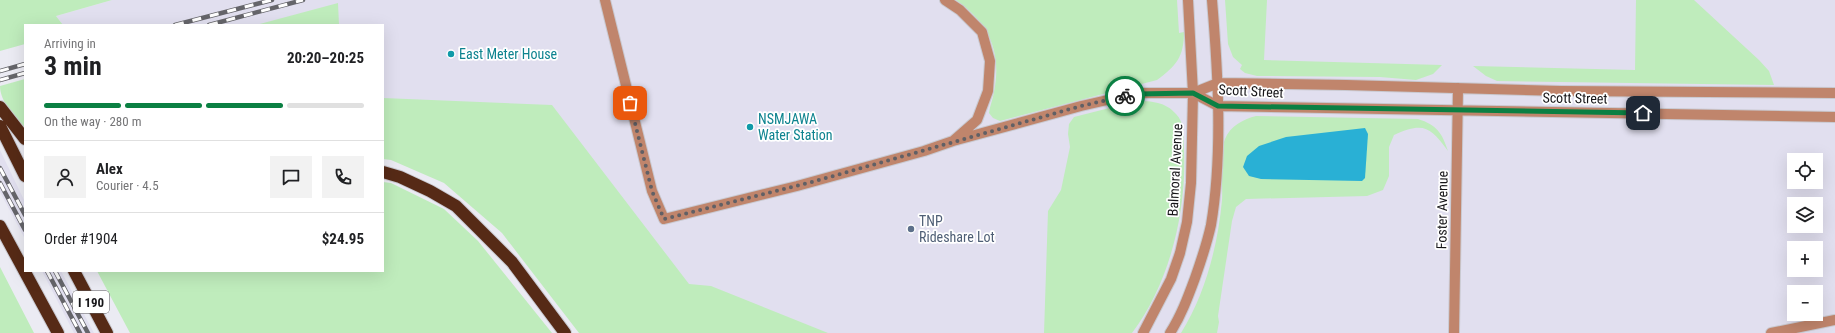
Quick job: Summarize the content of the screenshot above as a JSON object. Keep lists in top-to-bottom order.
{
  "streets": {
    "highway": ["I 190"],
    "street": ["Scott Street", "Balmoral Avenue", "Foster Avenue"]
  },
  "crossings": [
    ["Scott Street", "Balmoral Avenue"],
    ["Scott Street", "Foster Avenue"]
  ],
  "places": ["East Meter House", "NSMJAWA Water Station", "TNP Rideshare Lot"],
  "page": {
    "heading": ["3 min", "Arriving in", "20:20–20:25"],
    "panel": [
      "Alex",
      "Courier · 4.5",
      "Order #1904",
      "$24.95"
    ],
    "bar": "On the way · 280 m",
    "map_buttons": ["+", "−"]
  }
}
